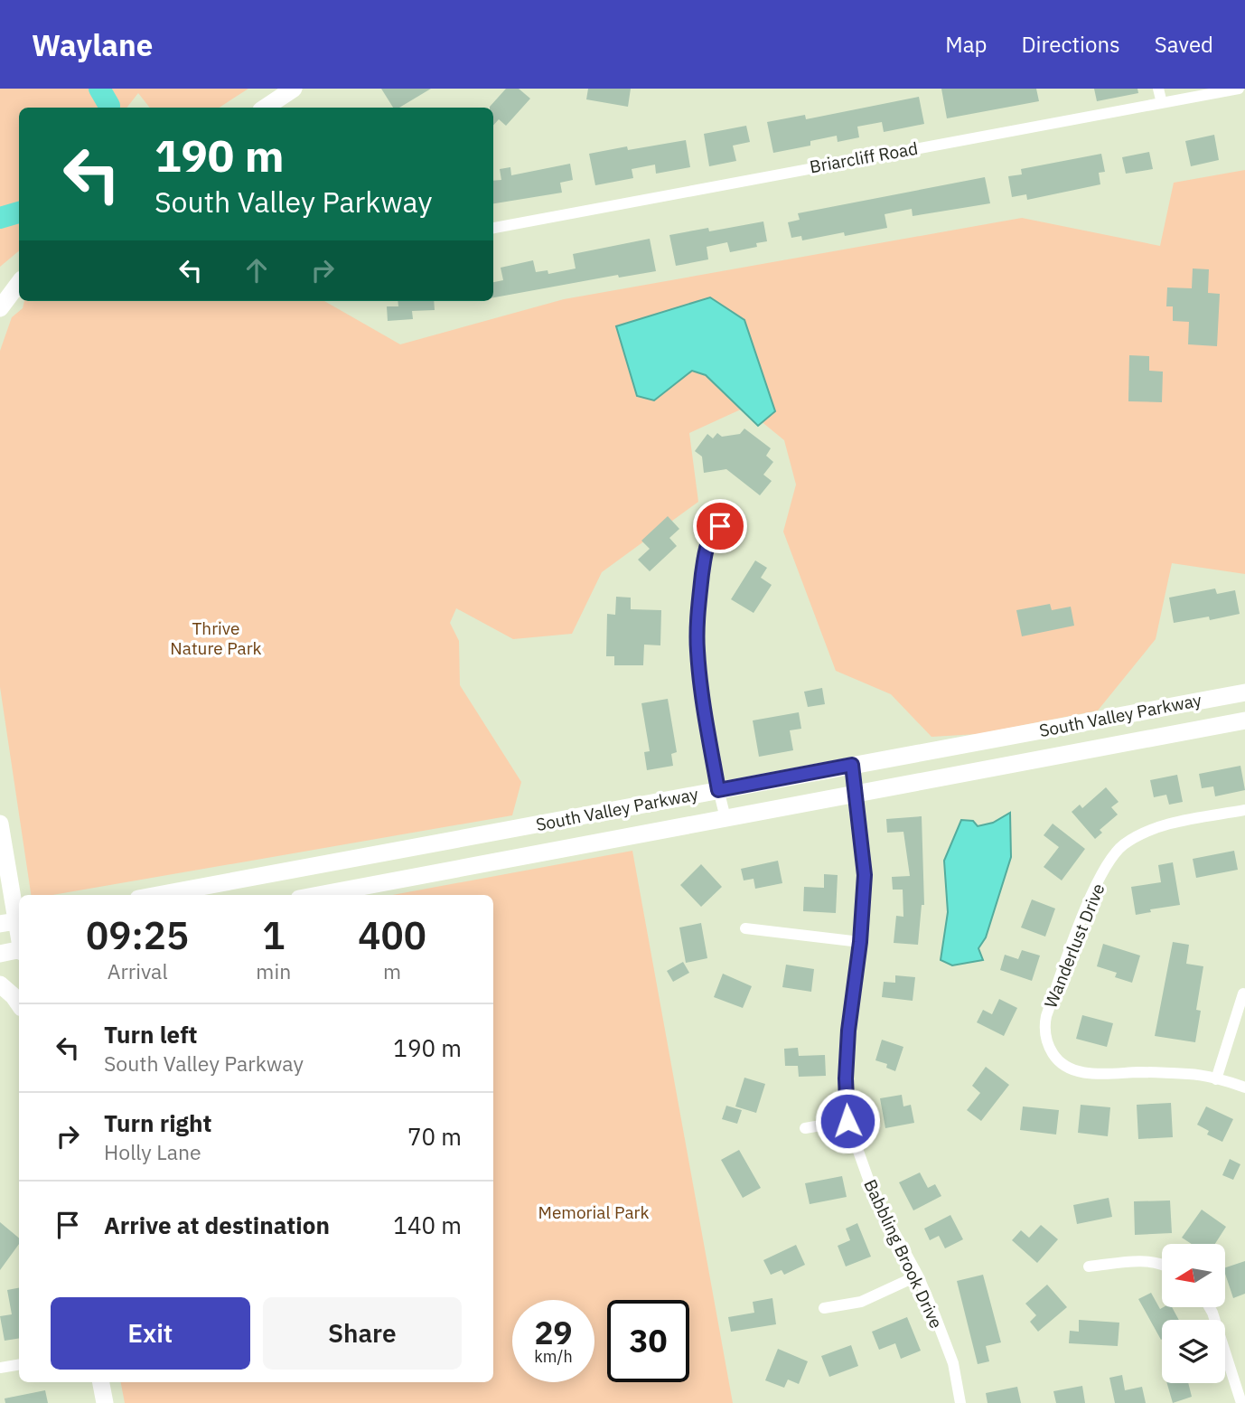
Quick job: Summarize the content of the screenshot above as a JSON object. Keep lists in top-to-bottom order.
{
  "streets": {
    "main road": ["South Valley Parkway"],
    "street": ["Briarcliff Road", "Wanderlust Drive", "Babbling Brook Drive"]
  },
  "crossings": [
    ["South Valley Parkway", "Babbling Brook Drive"]
  ],
  "parks": ["Thrive Nature Park", "Memorial Park"],
  "north": "left",
  "page": {
    "header": "Waylane",
    "nav": ["Map", "Directions", "Saved"],
    "turn": ["190 m", "South Valley Parkway"],
    "eta": [
      "09:25",
      "Arrival",
      "1",
      "min",
      "400",
      "m"
    ],
    "list": [
      {
        "name": "Turn left",
        "note": "South Valley Parkway",
        "value": "190 m"
      },
      {
        "name": "Turn right",
        "note": "Holly Lane",
        "value": "70 m"
      },
      {
        "name": "Arrive at destination",
        "value": "140 m"
      }
    ],
    "buttons": ["Exit", "Share"],
    "speed": "29 km/h",
    "limit": "30"
  }
}
